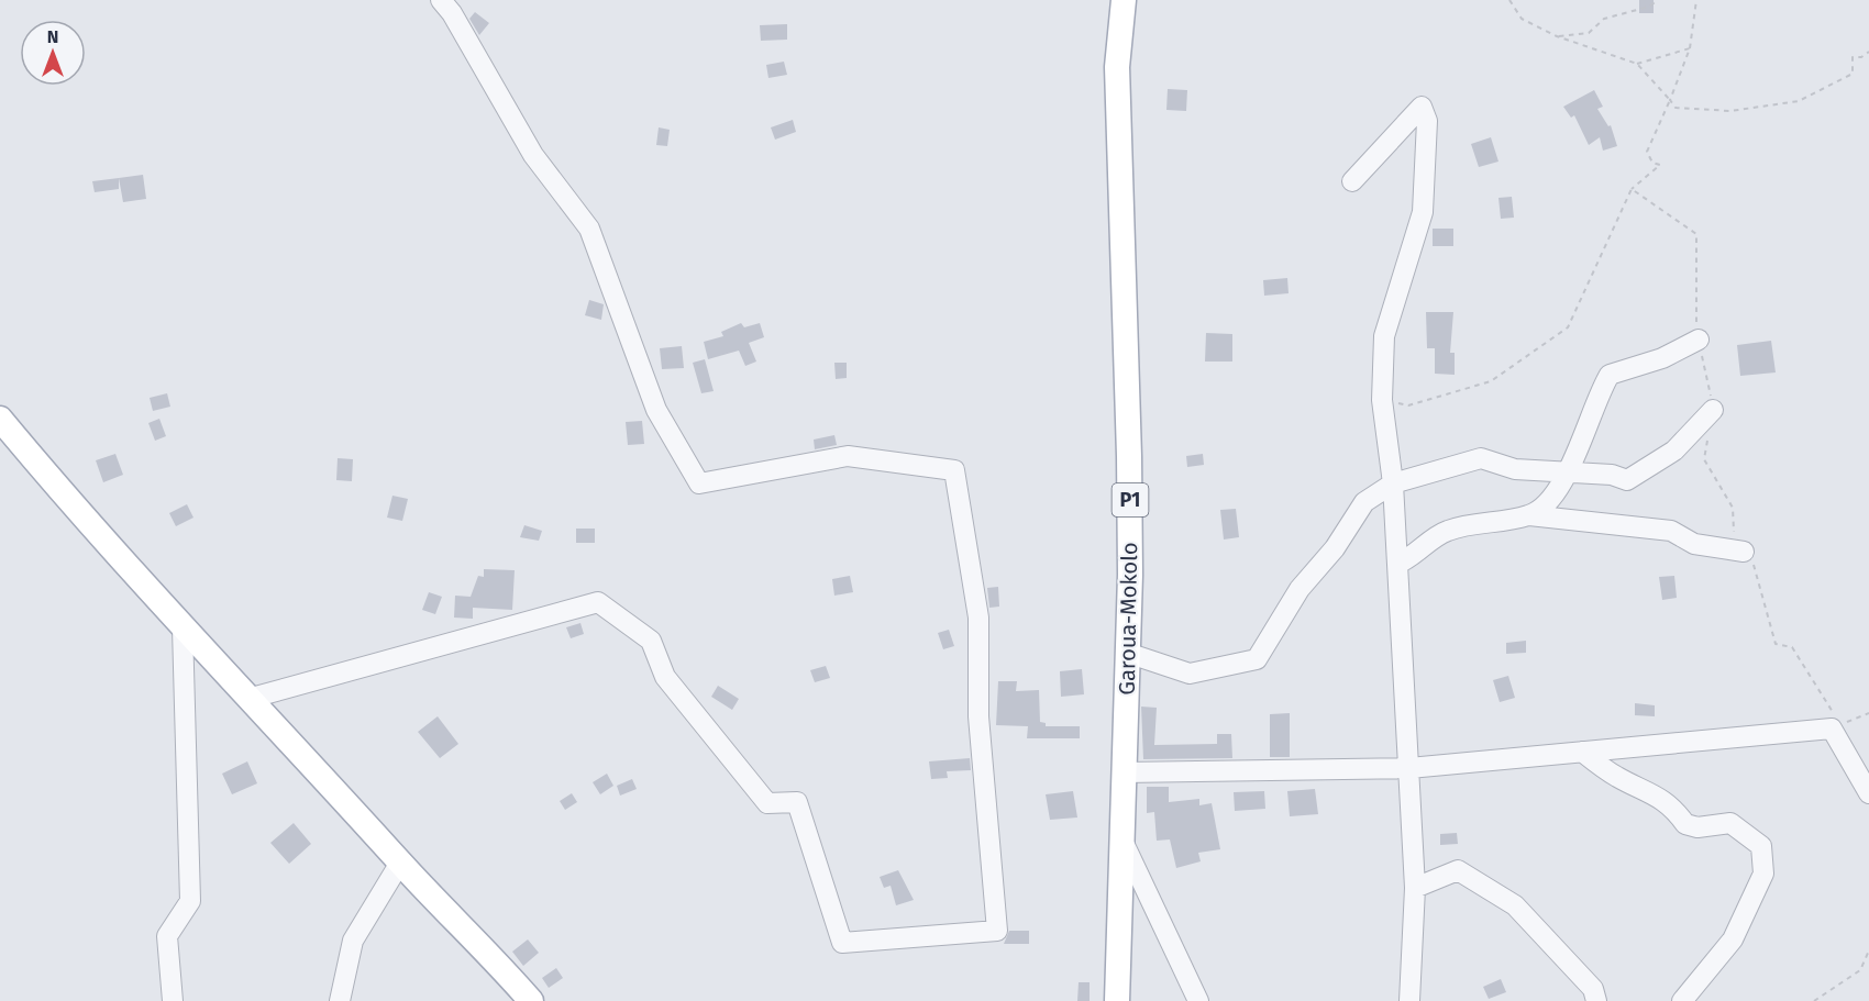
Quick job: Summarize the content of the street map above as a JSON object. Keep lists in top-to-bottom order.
{
  "streets": {
    "main road": ["P1", "Garoua-Mokolo"]
  },
  "north": "top"
}
